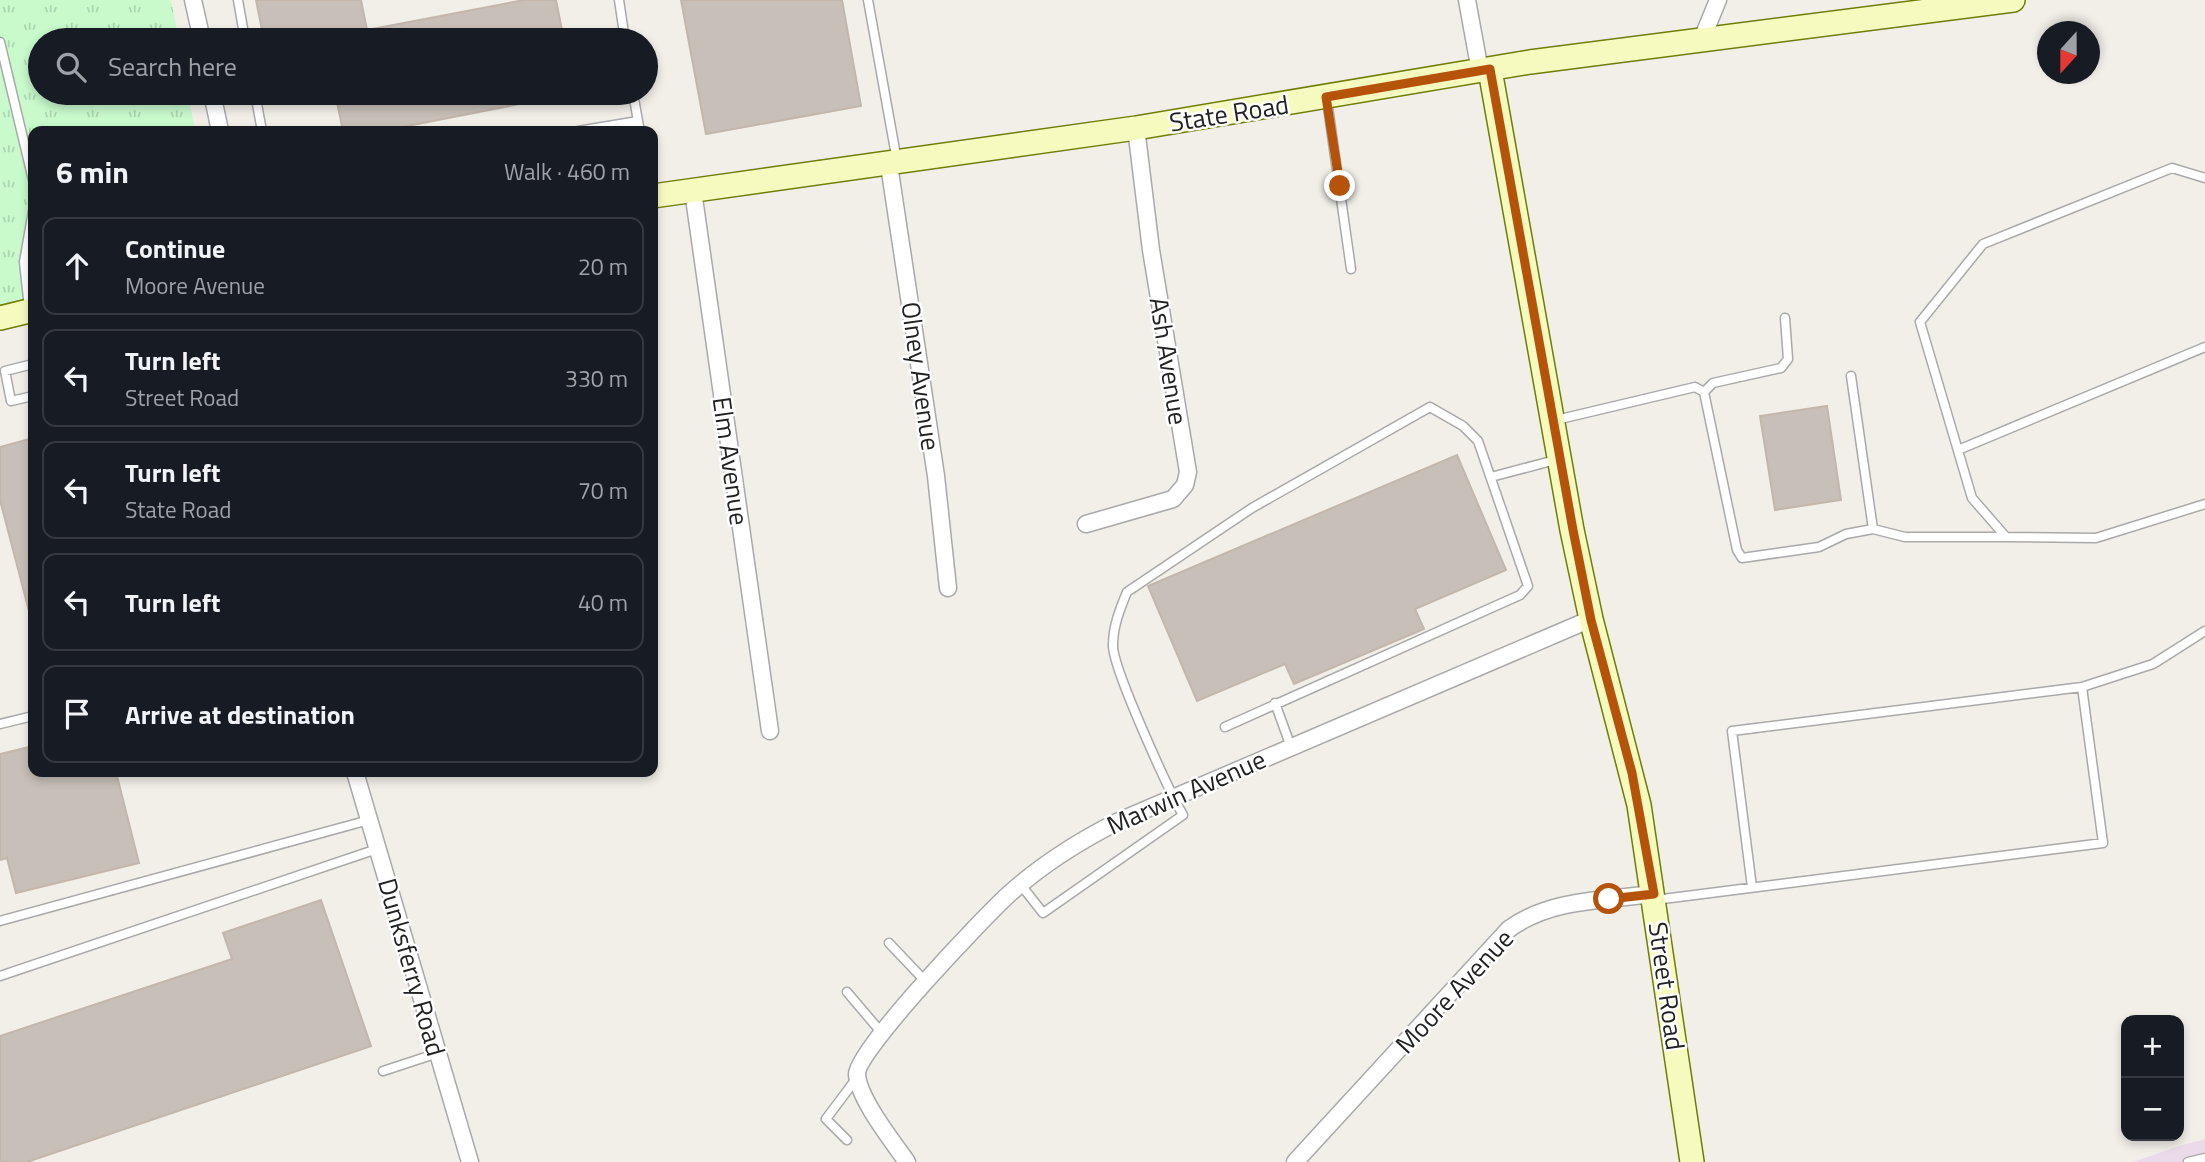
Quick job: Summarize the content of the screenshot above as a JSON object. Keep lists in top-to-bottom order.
{
  "streets": {
    "main road": ["State Road", "Street Road"],
    "street": [
      "Ash Avenue",
      "Olney Avenue",
      "Elm Avenue",
      "Marwin Avenue",
      "Dunksferry Road",
      "Moore Avenue"
    ]
  },
  "crossings": [
    ["State Road", "Ash Avenue"],
    ["State Road", "Olney Avenue"],
    ["State Road", "Elm Avenue"],
    ["State Road", "Street Road"],
    ["Marwin Avenue", "Street Road"],
    ["Street Road", "Moore Avenue"]
  ],
  "north": "bottom",
  "page": {
    "search": "Search here",
    "heading": ["6 min", "Walk · 460 m"],
    "list": [
      ["Continue", "Moore Avenue", "20 m"],
      ["Turn left", "Street Road", "330 m"],
      ["Turn left", "State Road", "70 m"],
      ["Turn left", "40 m"],
      "Arrive at destination"
    ],
    "map_buttons": ["+", "−"]
  }
}
